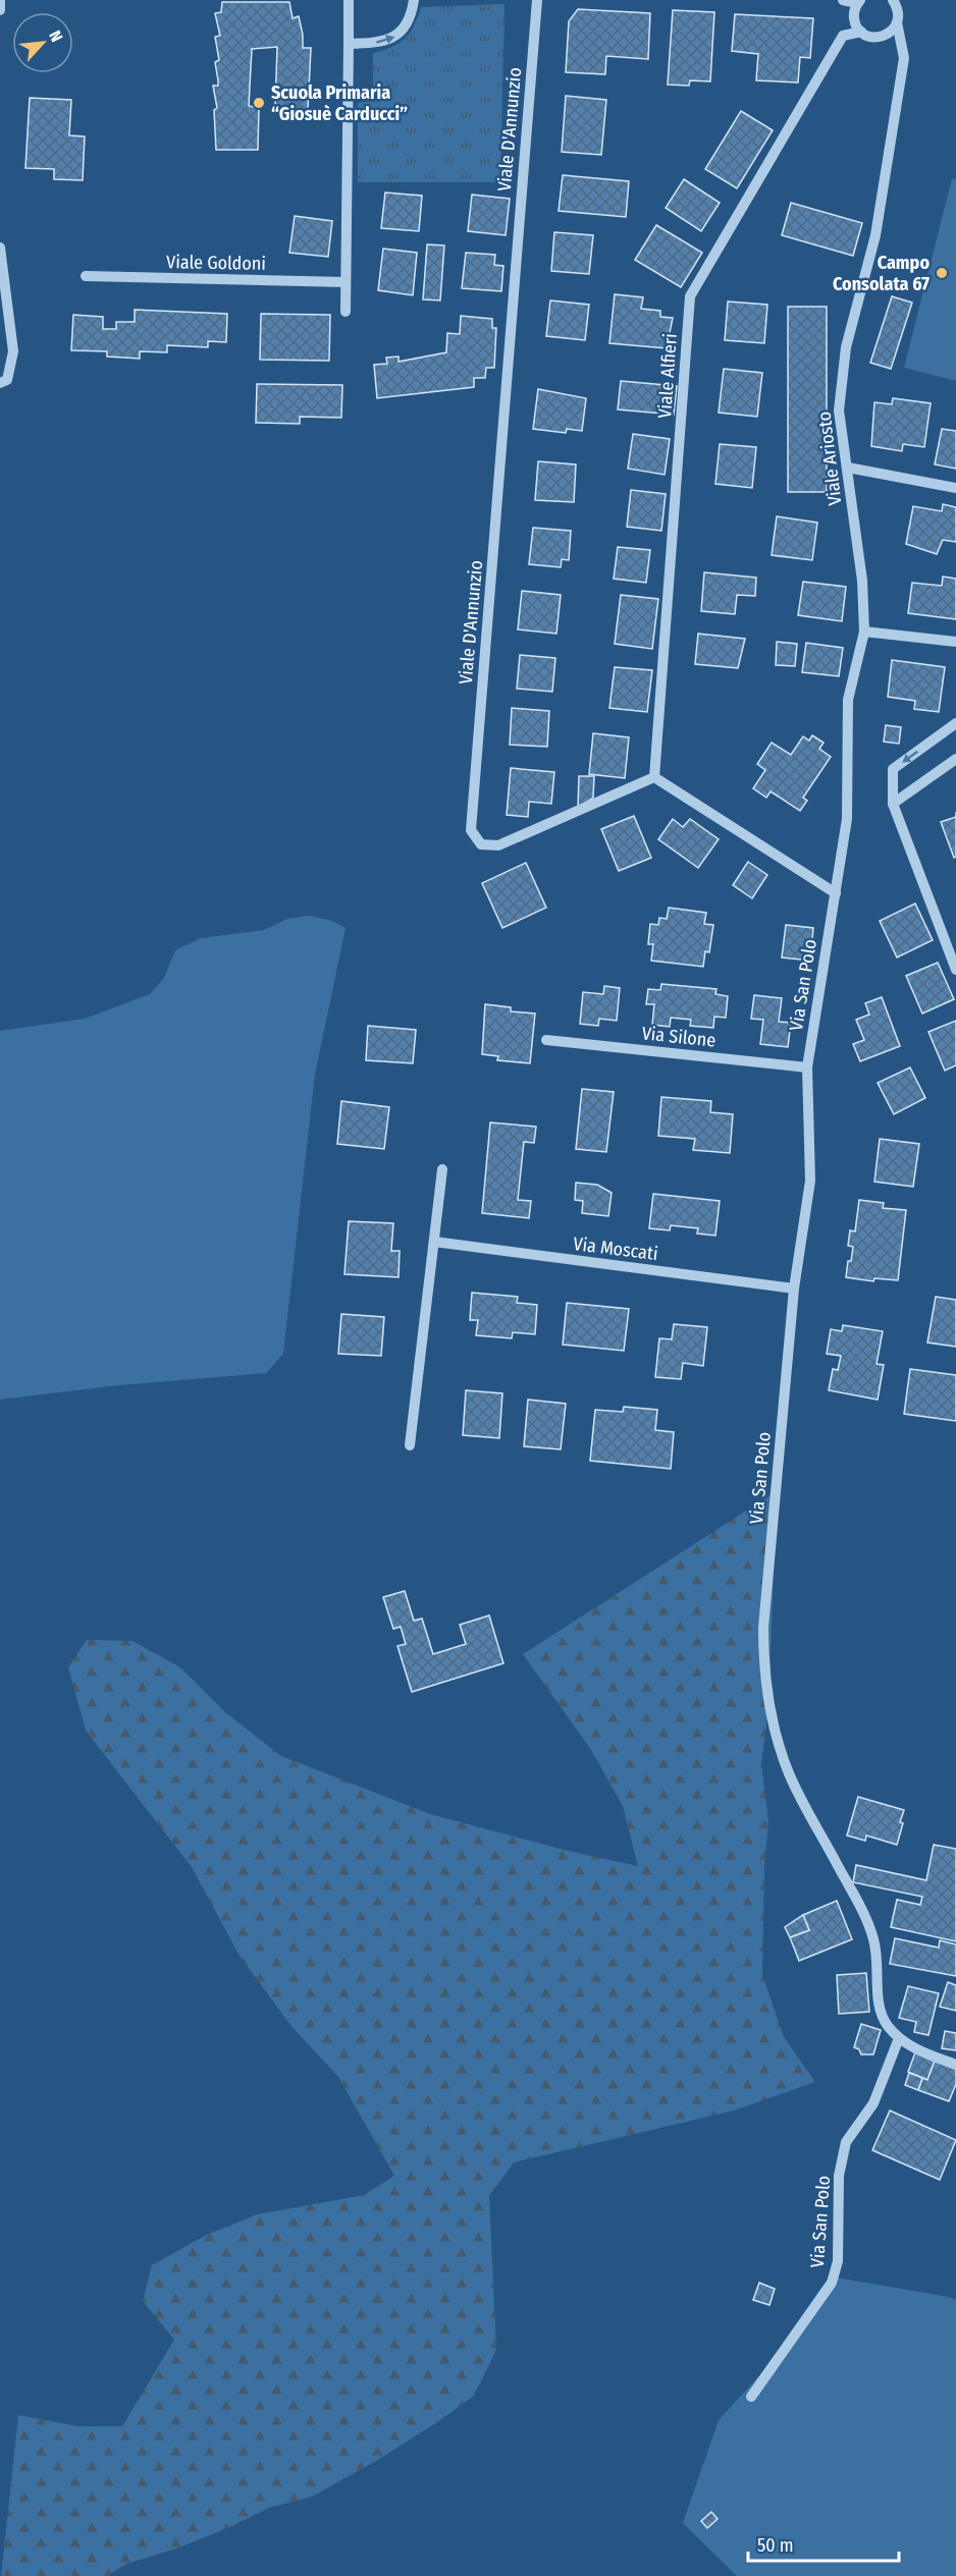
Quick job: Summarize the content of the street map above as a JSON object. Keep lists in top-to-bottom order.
{
  "streets": {
    "street": [
      "Viale D'Annunzio",
      "Viale Goldoni",
      "Viale Alfieri",
      "Viale Ariosto",
      "Via San Polo",
      "Via Silone",
      "Via Moscati"
    ]
  },
  "crossings": [
    ["Viale D'Annunzio", "Viale Alfieri"],
    ["Viale Ariosto", "Via San Polo"],
    ["Via San Polo", "Via Silone"],
    ["Via San Polo", "Via Moscati"]
  ],
  "places": ["Scuola Primaria “Giosuè Carducci”", "Campo Consolata 67"],
  "scale_bar": "50 m",
  "north": "top right"
}
